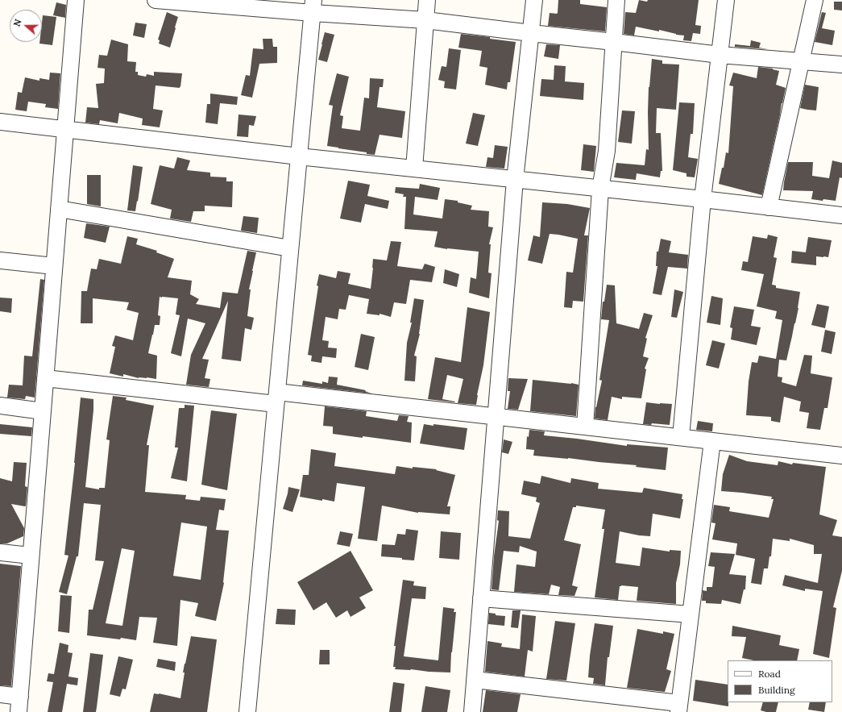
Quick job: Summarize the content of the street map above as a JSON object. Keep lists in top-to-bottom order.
{
  "legend": ["Road", "Building"],
  "north": "left"
}
